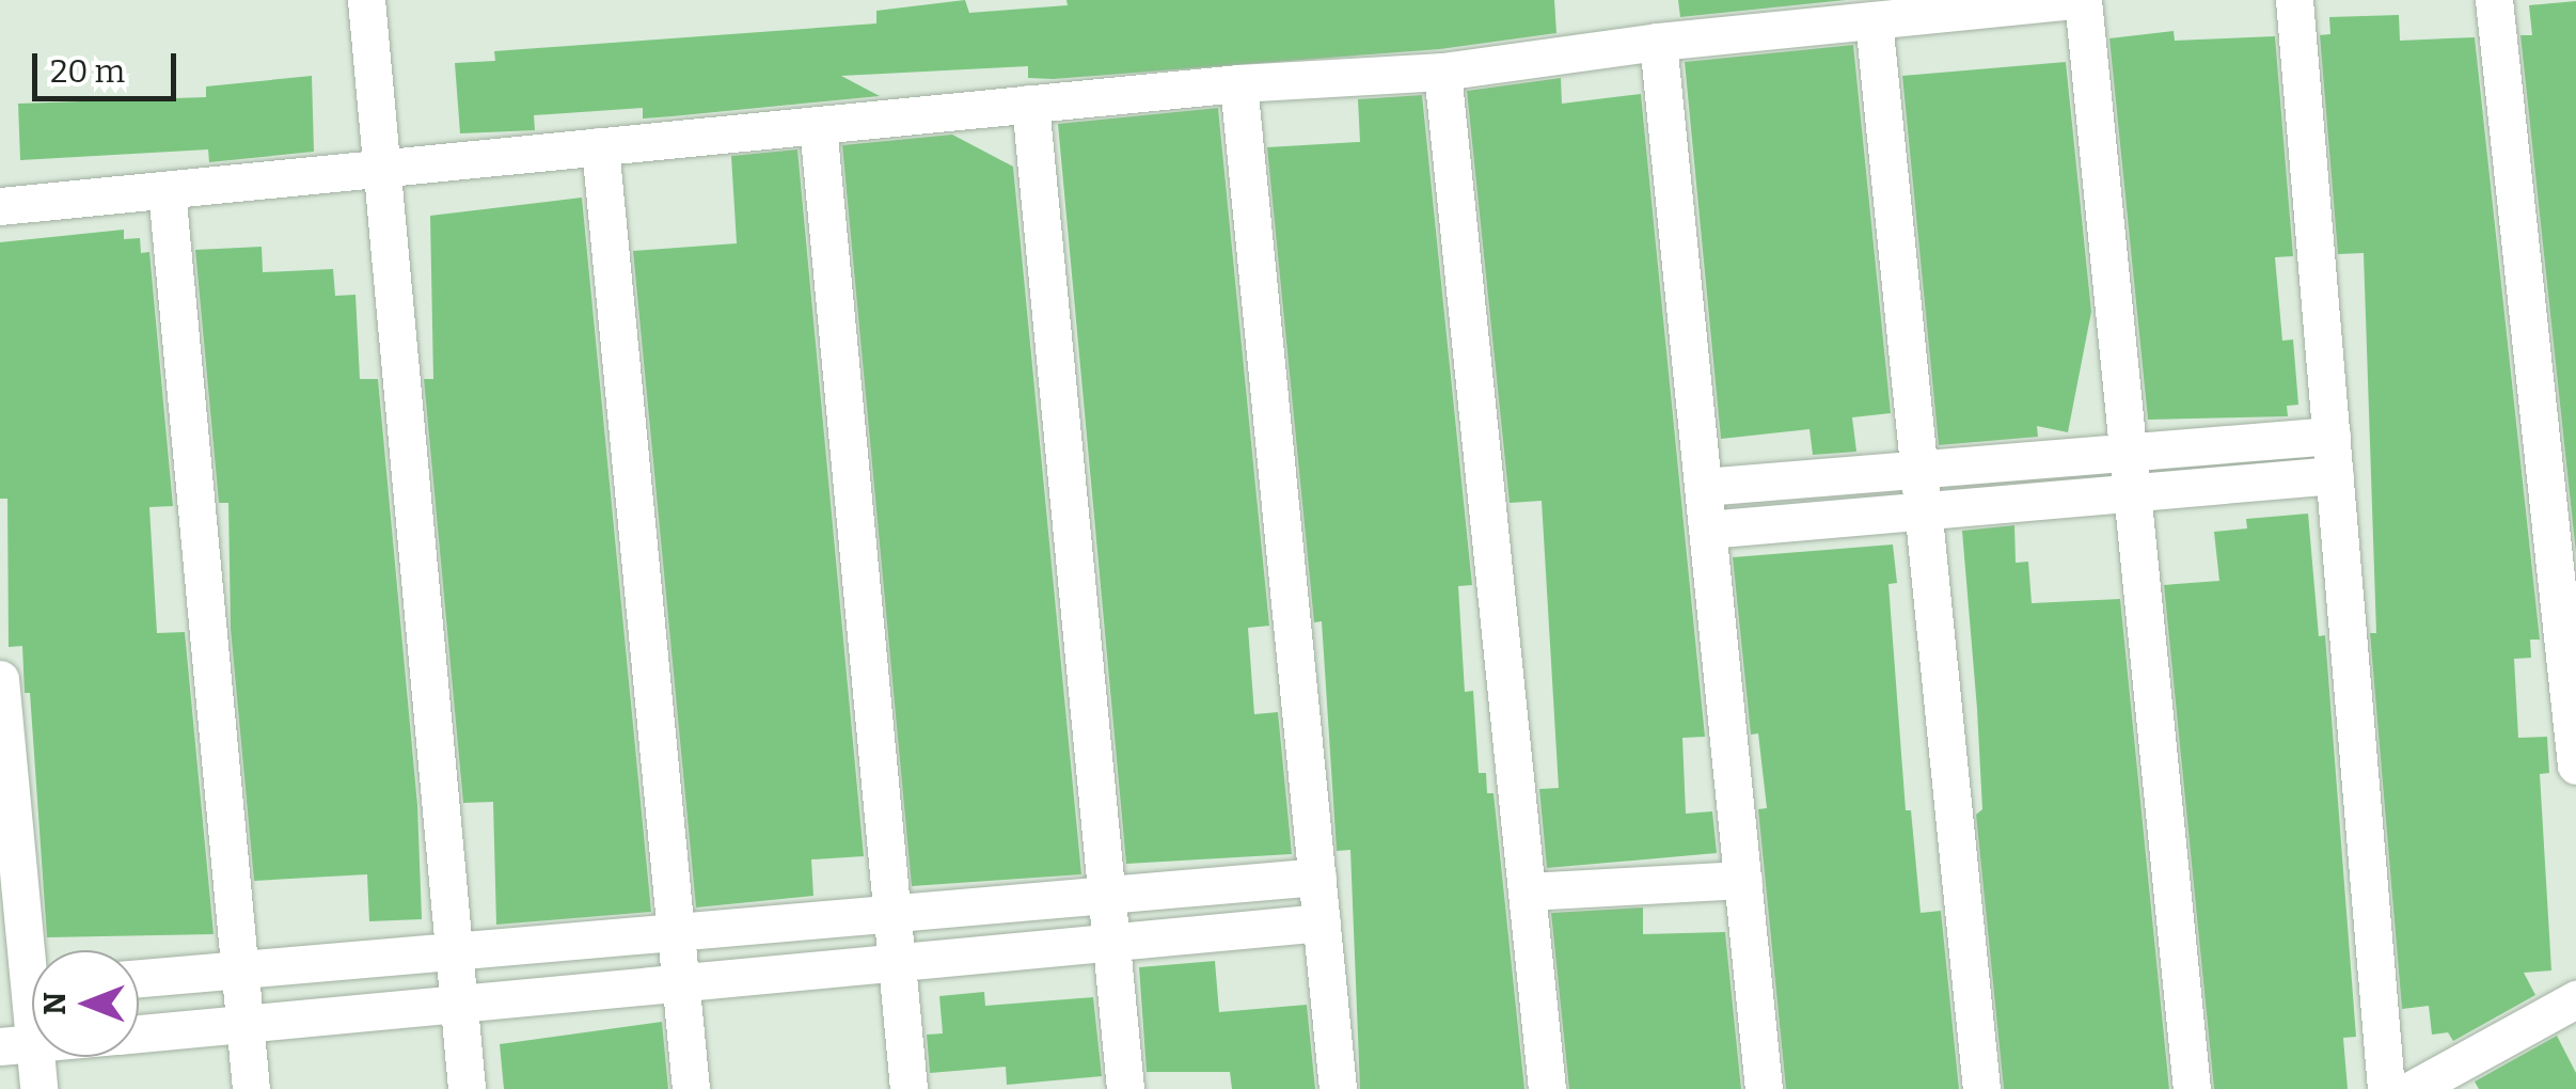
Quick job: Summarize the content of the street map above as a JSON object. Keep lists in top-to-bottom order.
{
  "scale_bar": "20 m",
  "north": "left"
}
